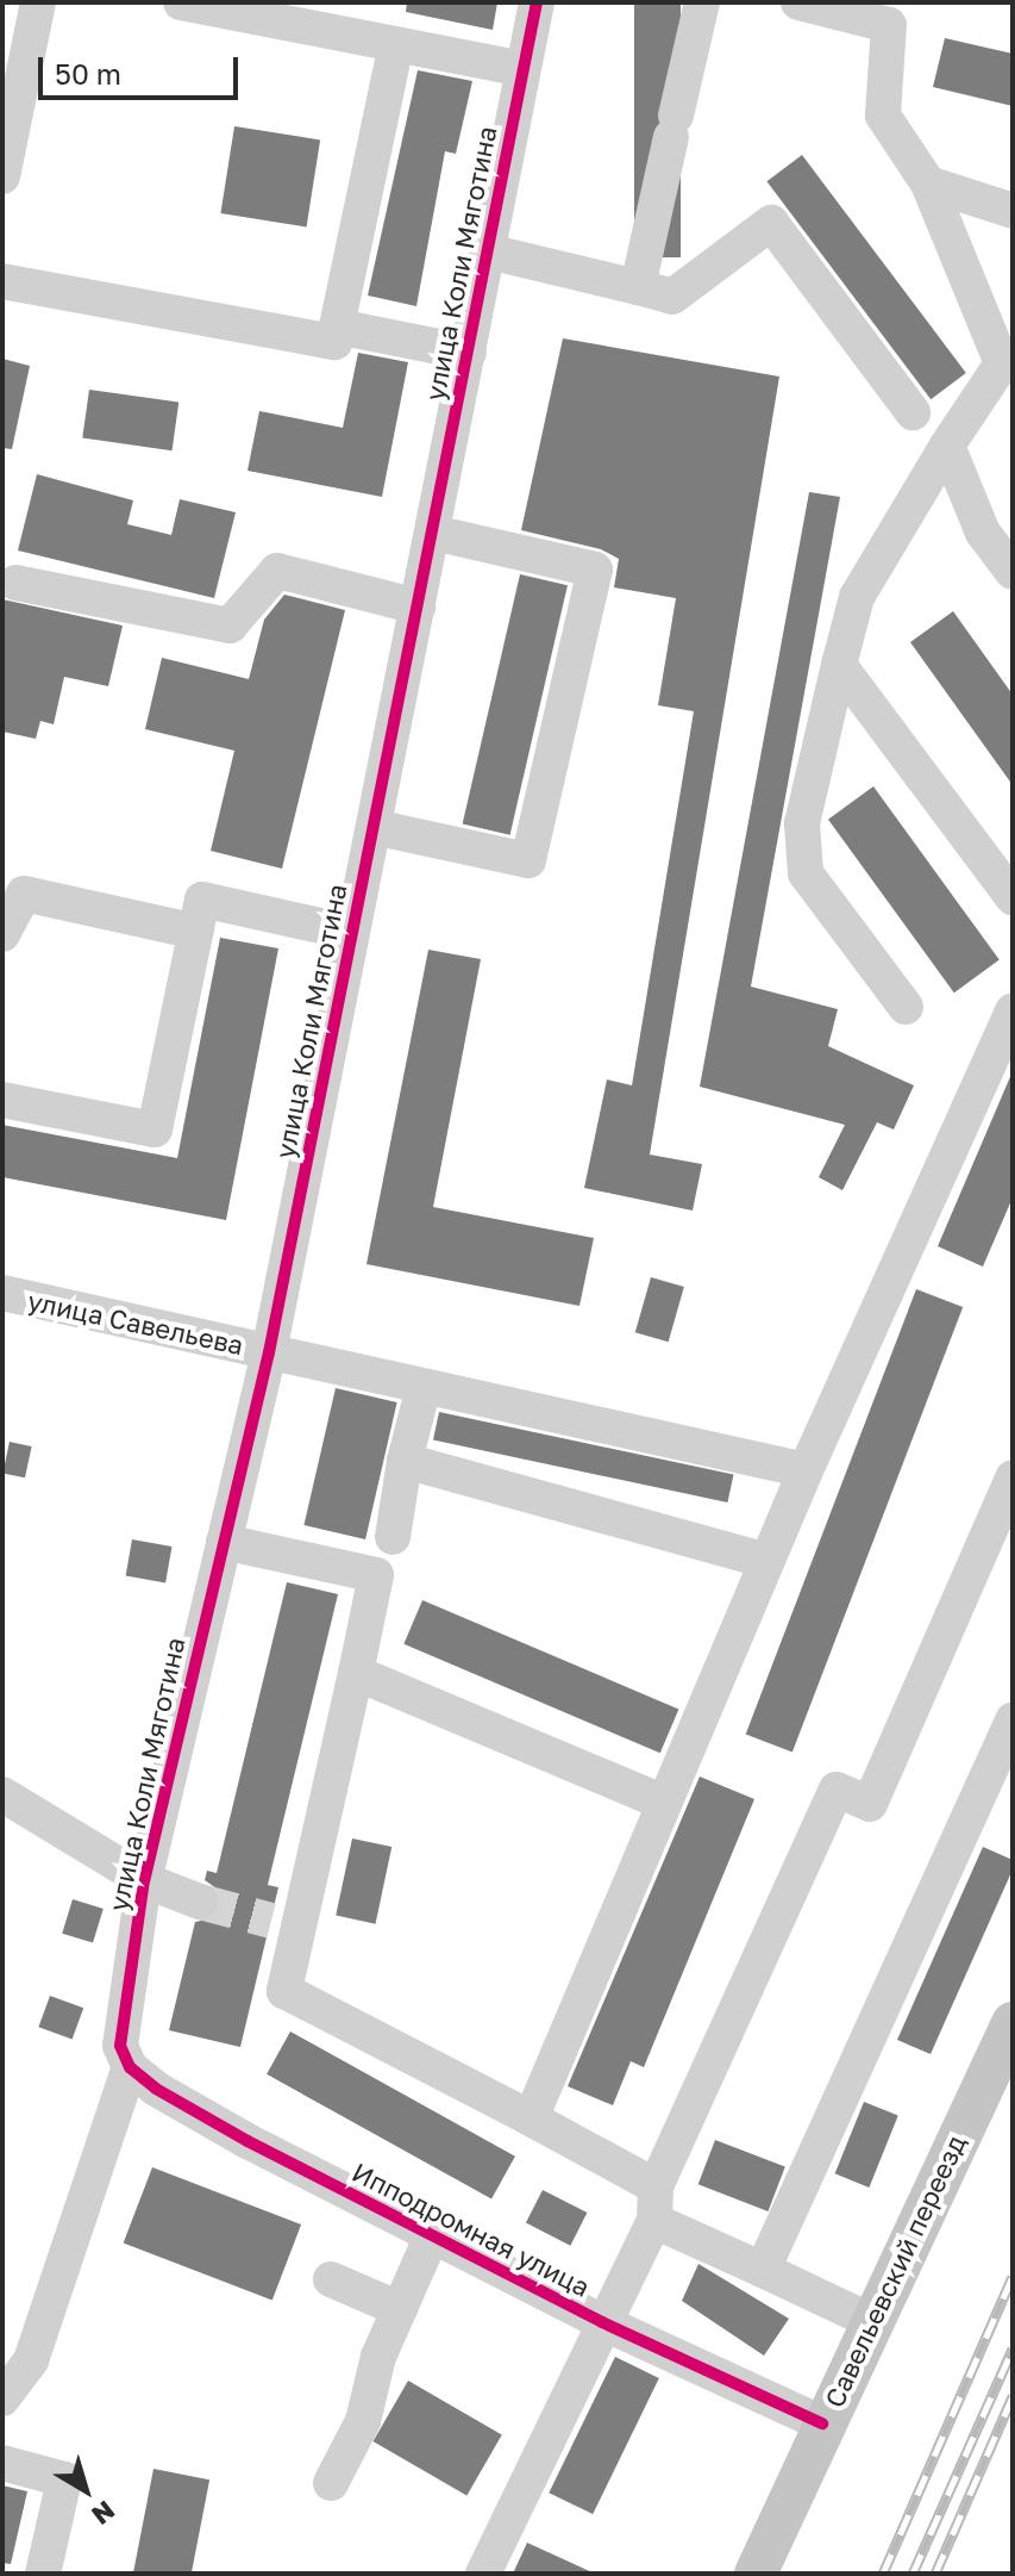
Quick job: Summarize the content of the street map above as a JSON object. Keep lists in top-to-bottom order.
{
  "streets": {
    "main road": ["Савельевский переезд"],
    "street": ["улица Коли Мяготина", "улица Савельева", "Ипподромная улица"]
  },
  "crossings": [
    ["улица Коли Мяготина", "улица Савельева"],
    ["улица Коли Мяготина", "Ипподромная улица"],
    ["Ипподромная улица", "Савельевский переезд"]
  ],
  "scale_bar": "50 m",
  "north": "bottom right"
}
